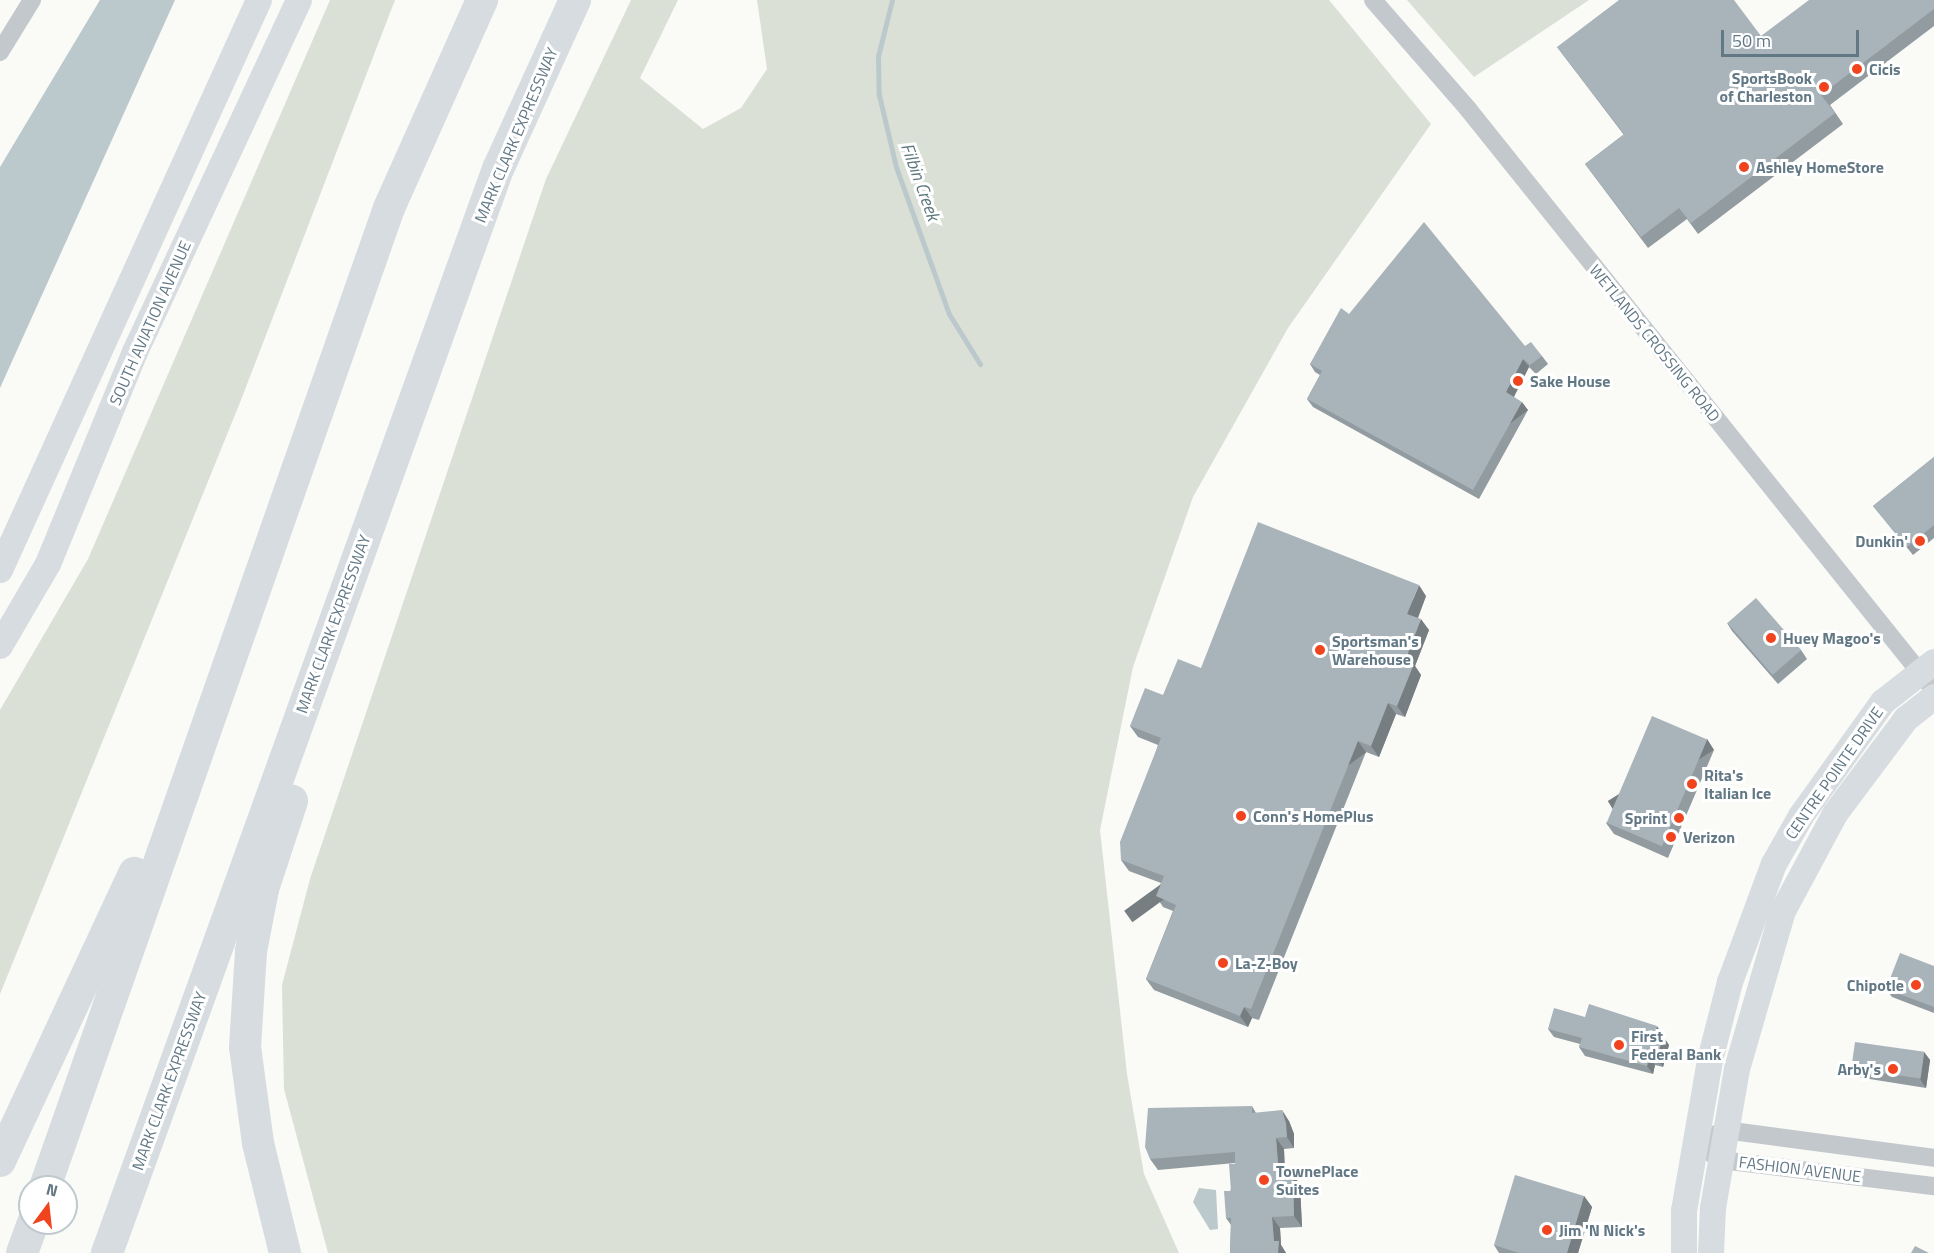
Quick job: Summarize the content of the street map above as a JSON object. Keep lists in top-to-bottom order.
{
  "streets": {
    "highway": ["MARK CLARK EXPRESSWAY"],
    "street": [
      "SOUTH AVIATION AVENUE",
      "WETLANDS CROSSING ROAD",
      "CENTRE POINTE DRIVE",
      "FASHION AVENUE"
    ]
  },
  "crossings": [
    ["WETLANDS CROSSING ROAD", "CENTRE POINTE DRIVE"],
    ["CENTRE POINTE DRIVE", "FASHION AVENUE"]
  ],
  "water": ["Filbin Creek"],
  "places": [
    "Cicis",
    "SportsBook of Charleston",
    "Ashley HomeStore",
    "Sake House",
    "Dunkin'",
    "Huey Magoo's",
    "Sportsman's Warehouse",
    "Rita's Italian Ice",
    "Conn's HomePlus",
    "Sprint",
    "Verizon",
    "La-Z-Boy",
    "Chipotle",
    "First Federal Bank",
    "Arby's",
    "TownePlace Suites",
    "Jim 'N Nick's"
  ],
  "scale_bar": "50 m",
  "north": "top"
}
